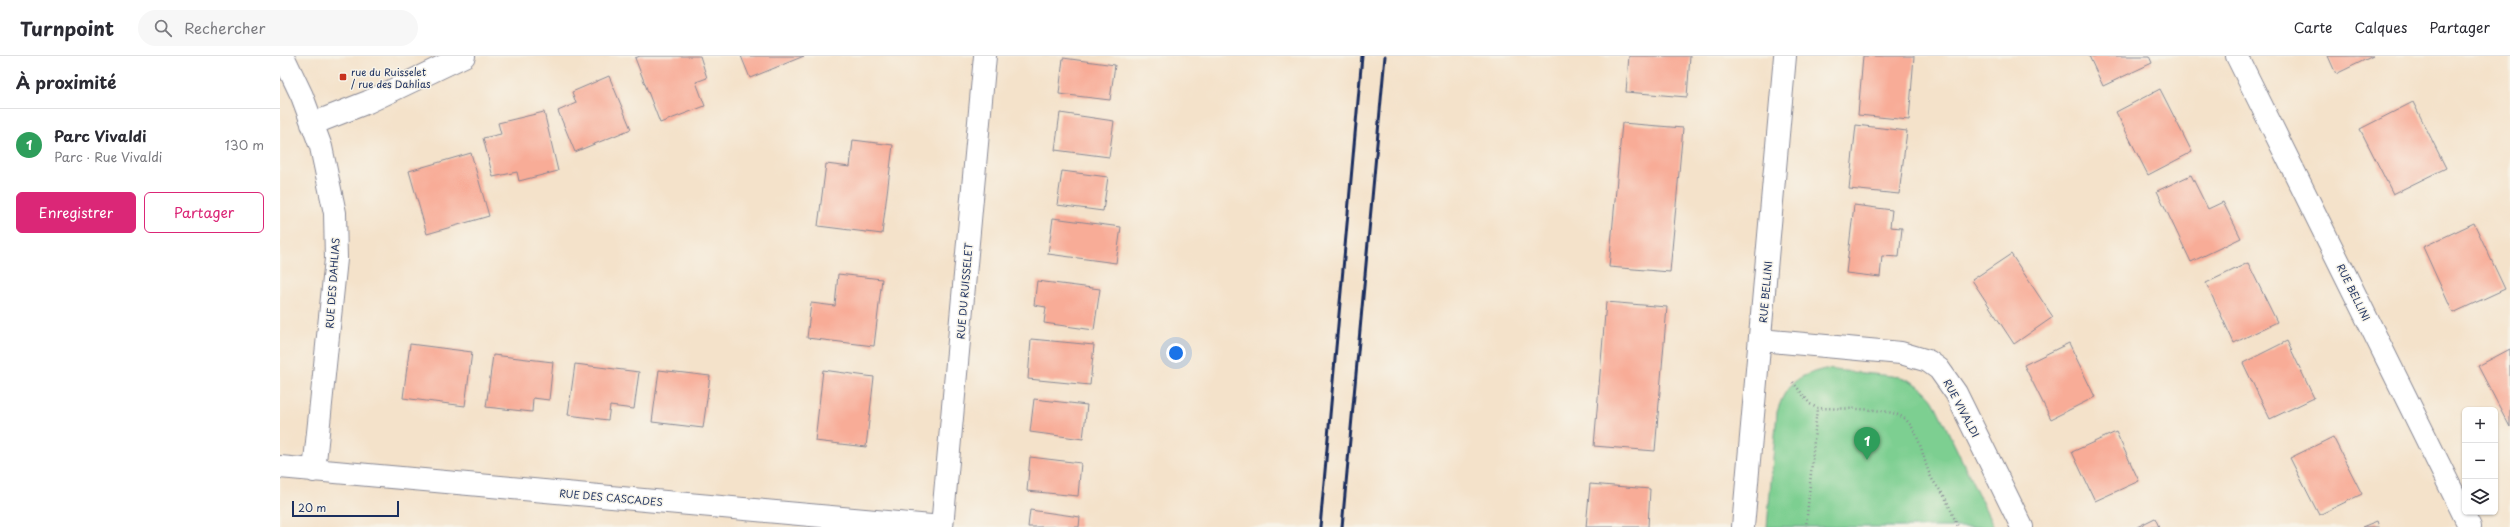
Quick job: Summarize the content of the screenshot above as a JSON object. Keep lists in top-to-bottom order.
{
  "streets": {
    "street": [
      "RUE DES DAHLIAS",
      "RUE DU RUISSELET",
      "RUE BELLINI",
      "RUE VIVALDI",
      "RUE DES CASCADES"
    ]
  },
  "crossings": [
    ["RUE DES DAHLIAS", "RUE DES CASCADES"],
    ["RUE DU RUISSELET", "RUE DES CASCADES"],
    ["RUE BELLINI", "RUE VIVALDI"]
  ],
  "places": {
    "transit": ["rue du Ruisselet / rue des Dahlias"]
  },
  "scale_bar": "20 m",
  "page": {
    "header": "Turnpoint",
    "search": "Rechercher",
    "nav": ["Carte", "Calques", "Partager"],
    "heading": "À proximité",
    "list": [
      {
        "mark": "1",
        "name": "Parc Vivaldi",
        "note": "Parc · Rue Vivaldi",
        "value": "130 m"
      }
    ],
    "buttons": ["Enregistrer", "Partager"],
    "map_buttons": ["+", "−"],
    "pins": "1",
    "scale": "20 m"
  }
}
